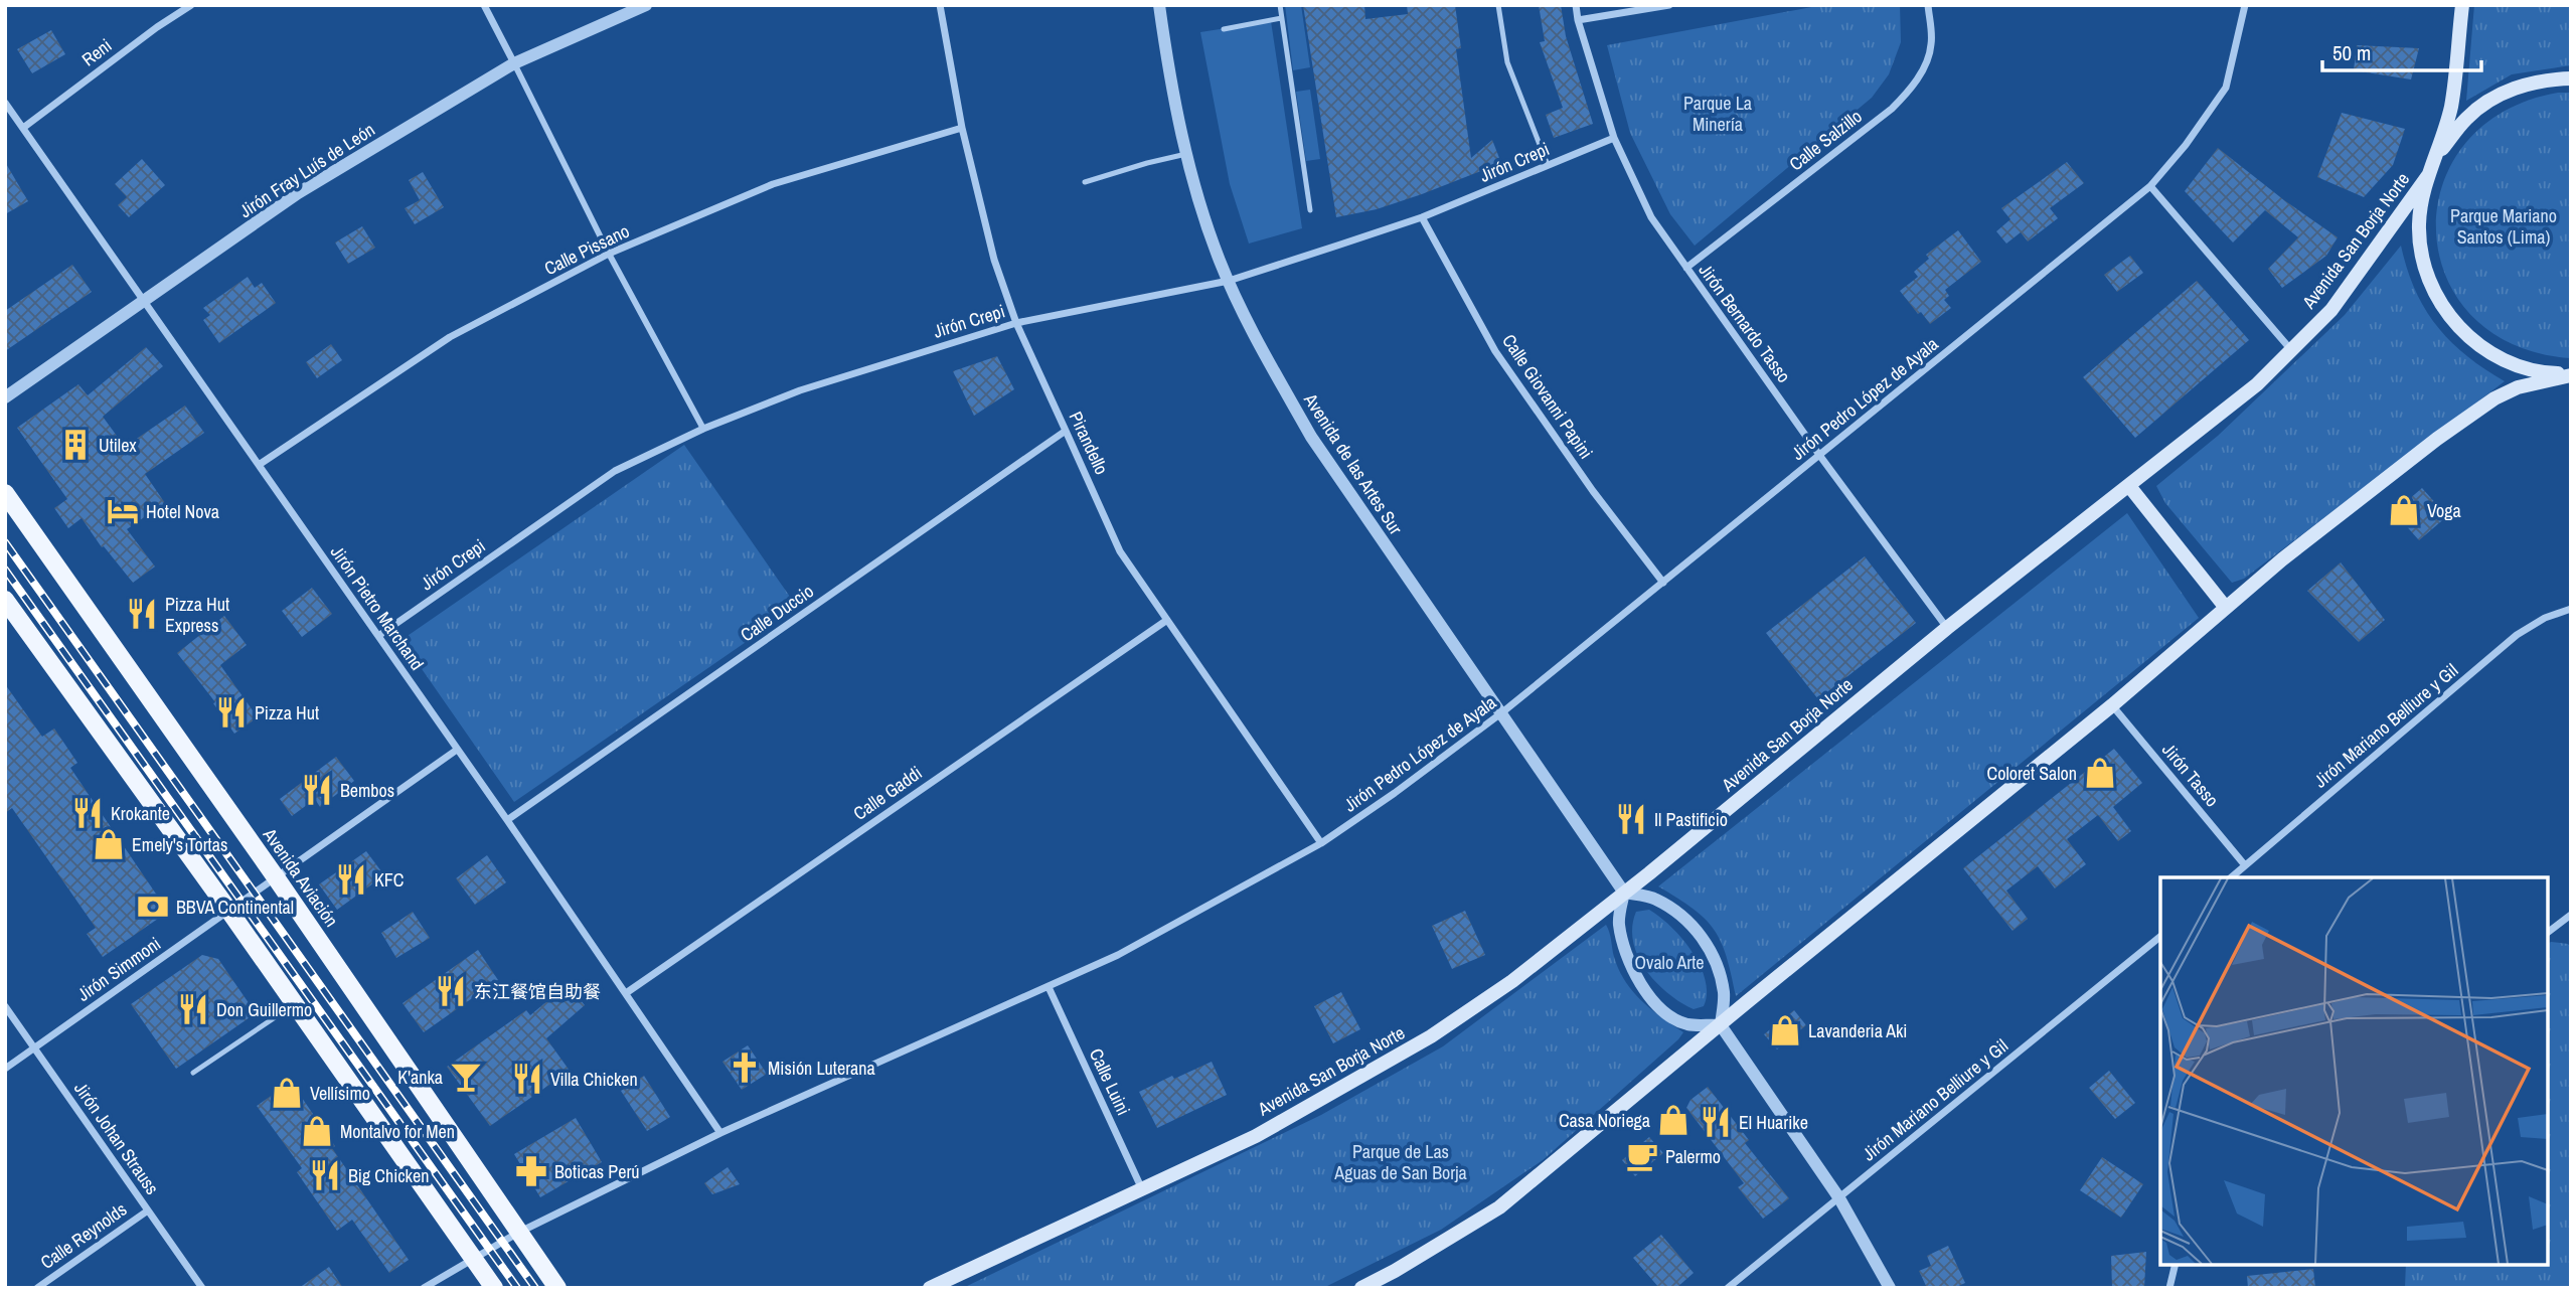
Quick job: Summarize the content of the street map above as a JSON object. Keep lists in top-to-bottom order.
{
  "streets": {
    "main road": ["Avenida San Borja Norte", "Avenida Aviación"],
    "street": [
      "Reni",
      "Calle Salzillo",
      "Jirón Crepi",
      "Jirón Fray Luís de León",
      "Calle Pissano",
      "Jirón Bernardo Tasso",
      "Calle Giovanni Papini",
      "Jirón Pedro López de Ayala",
      "Pirandello",
      "Avenida de las Artes Sur",
      "Jirón Pietro Marchand",
      "Calle Duccio",
      "Jirón Mariano Belliure y Gil",
      "Jirón Tasso",
      "Calle Gaddi",
      "Jirón Simmoni",
      "Calle Luini",
      "Jirón Johan Strauss",
      "Calle Reynolds"
    ]
  },
  "crossings": [
    ["Reni", "Jirón Pietro Marchand"],
    ["Calle Salzillo", "Jirón Bernardo Tasso"],
    ["Jirón Crepi", "Jirón Bernardo Tasso"],
    ["Jirón Crepi", "Calle Giovanni Papini"],
    ["Jirón Crepi", "Pirandello"],
    ["Jirón Crepi", "Avenida de las Artes Sur"],
    ["Jirón Crepi", "Jirón Pietro Marchand"],
    ["Jirón Fray Luís de León", "Jirón Pietro Marchand"],
    ["Avenida San Borja Norte", "Jirón Bernardo Tasso"],
    ["Avenida San Borja Norte", "Avenida de las Artes Sur"],
    ["Avenida San Borja Norte", "Calle Luini"],
    ["Calle Pissano", "Pirandello"],
    ["Calle Pissano", "Jirón Pietro Marchand"],
    ["Jirón Bernardo Tasso", "Jirón Pedro López de Ayala"],
    ["Calle Giovanni Papini", "Jirón Pedro López de Ayala"],
    ["Jirón Pedro López de Ayala", "Pirandello"],
    ["Jirón Pedro López de Ayala", "Avenida de las Artes Sur"],
    ["Jirón Pedro López de Ayala", "Jirón Pietro Marchand"],
    ["Jirón Pedro López de Ayala", "Avenida Aviación"],
    ["Jirón Pedro López de Ayala", "Calle Luini"],
    ["Pirandello", "Calle Duccio"],
    ["Pirandello", "Calle Gaddi"],
    ["Jirón Pietro Marchand", "Calle Duccio"],
    ["Jirón Pietro Marchand", "Calle Gaddi"],
    ["Jirón Pietro Marchand", "Jirón Simmoni"],
    ["Jirón Mariano Belliure y Gil", "Jirón Tasso"],
    ["Avenida Aviación", "Jirón Simmoni"],
    ["Jirón Simmoni", "Jirón Johan Strauss"],
    ["Jirón Johan Strauss", "Calle Reynolds"]
  ],
  "parks": [
    "Parque La Minería",
    "Parque Mariano Santos (Lima)",
    "Ovalo Arte",
    "Parque de Las Aguas de San Borja"
  ],
  "places": {
    "building": ["Utilex"],
    "shop": [
      "Voga",
      "Coloret Salon",
      "Emely's Tortas",
      "Lavanderia Aki",
      "Vellísimo",
      "Casa Noriega",
      "Montalvo for Men"
    ],
    "hotel": ["Hotel Nova"],
    "restaurant": [
      "Pizza Hut Express",
      "Pizza Hut",
      "Bembos",
      "Krokante",
      "Il Pastificio",
      "KFC",
      "东江餐馆自助餐",
      "Don Guillermo",
      "Villa Chicken",
      "El Huarike",
      "Big Chicken"
    ],
    "bank": ["BBVA Continental"],
    "church": ["Misión Luterana"],
    "bar": ["K'anka"],
    "cafe": ["Palermo"],
    "pharmacy": ["Boticas Perú"]
  },
  "scale_bar": "50 m"
}
